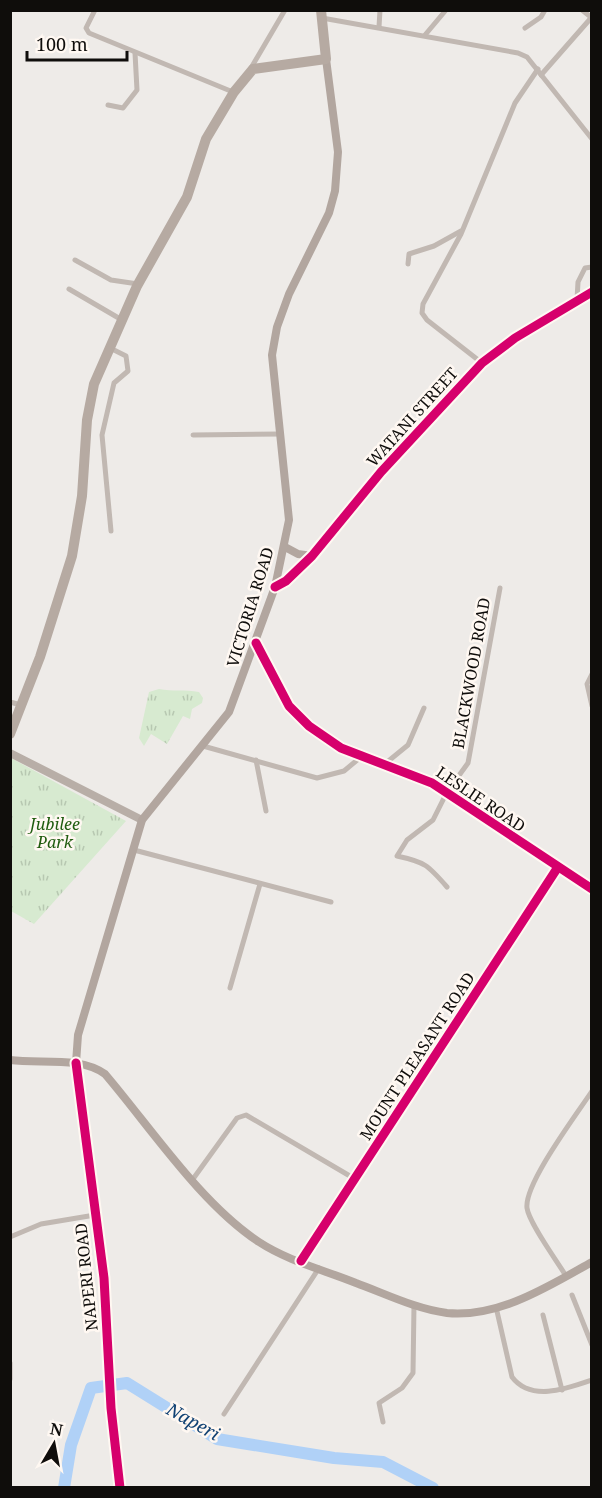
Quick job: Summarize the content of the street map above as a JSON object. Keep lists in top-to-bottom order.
{
  "streets": {
    "main road": ["VICTORIA ROAD"],
    "street": [
      "WATANI STREET",
      "BLACKWOOD ROAD",
      "LESLIE ROAD",
      "MOUNT PLEASANT ROAD",
      "NAPERI ROAD"
    ]
  },
  "crossings": [
    ["WATANI STREET", "VICTORIA ROAD"],
    ["VICTORIA ROAD", "LESLIE ROAD"],
    ["VICTORIA ROAD", "NAPERI ROAD"],
    ["BLACKWOOD ROAD", "LESLIE ROAD"],
    ["LESLIE ROAD", "MOUNT PLEASANT ROAD"]
  ],
  "water": ["Naperi"],
  "parks": ["Jubilee Park"],
  "scale_bar": "100 m",
  "north": "top"
}
